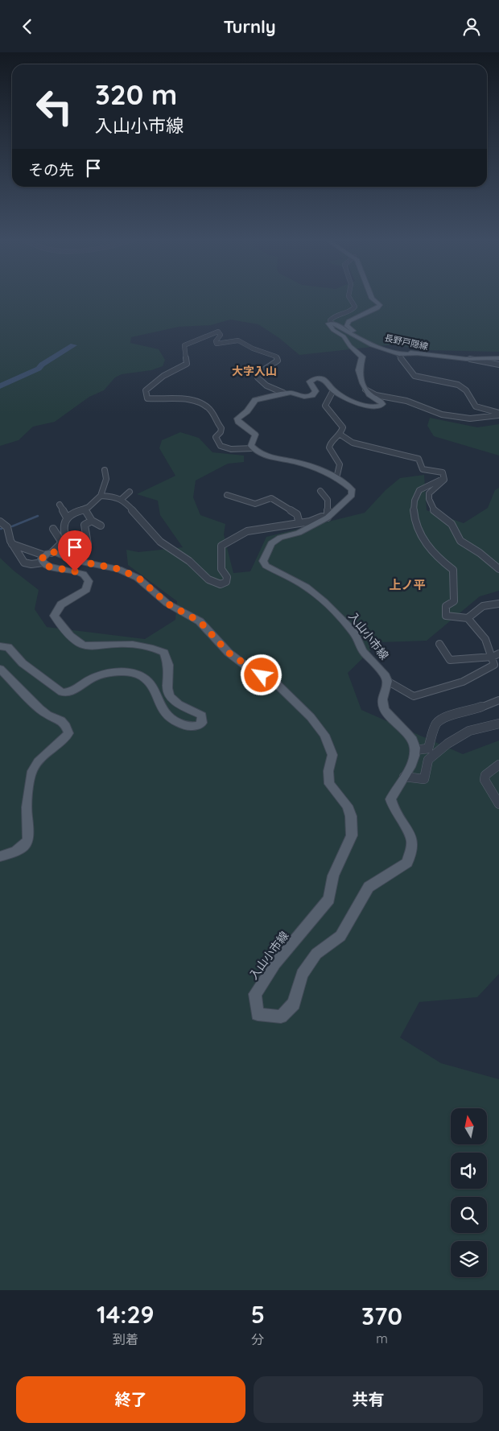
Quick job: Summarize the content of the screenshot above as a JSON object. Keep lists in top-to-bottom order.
{
  "streets": {
    "main road": ["長野戸隠線", "入山小市線"]
  },
  "districts": ["大字入山", "上ノ平"],
  "north": "top",
  "page": {
    "header": "Turnly",
    "turn": ["320 m", "入山小市線"],
    "then": "その先",
    "eta": [
      "14:29",
      "到着",
      "5",
      "分",
      "370",
      "m"
    ],
    "buttons": ["終了", "共有"]
  }
}
